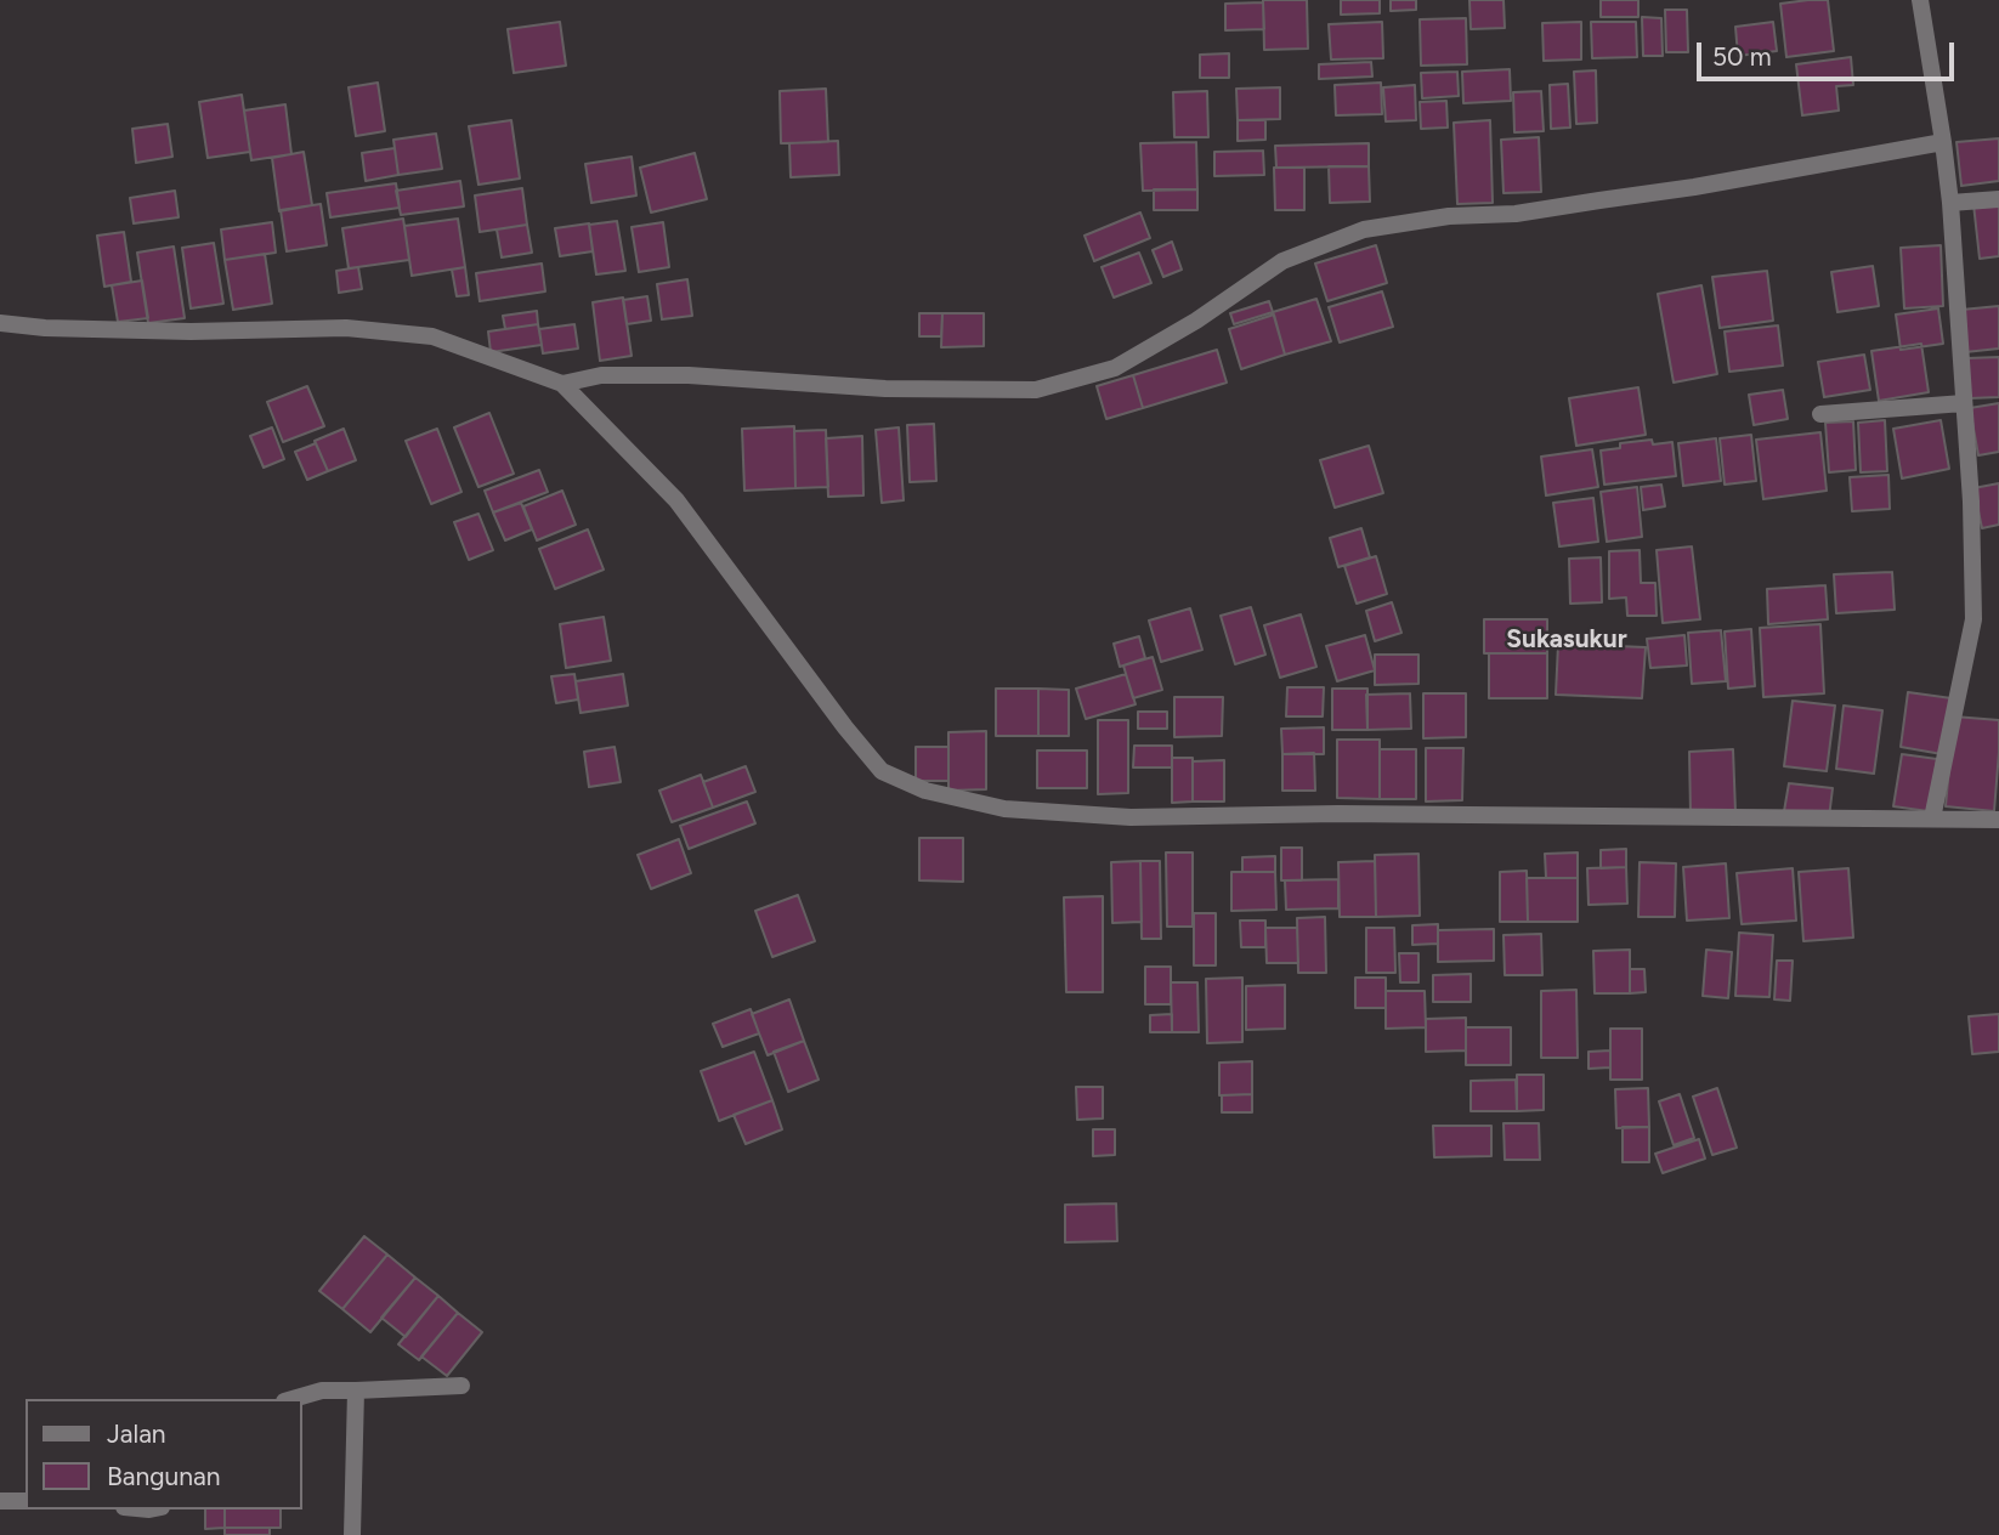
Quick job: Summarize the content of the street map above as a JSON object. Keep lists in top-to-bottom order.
{
  "districts": ["Sukasukur"],
  "legend": ["Jalan", "Bangunan"],
  "scale_bar": "50 m"
}
